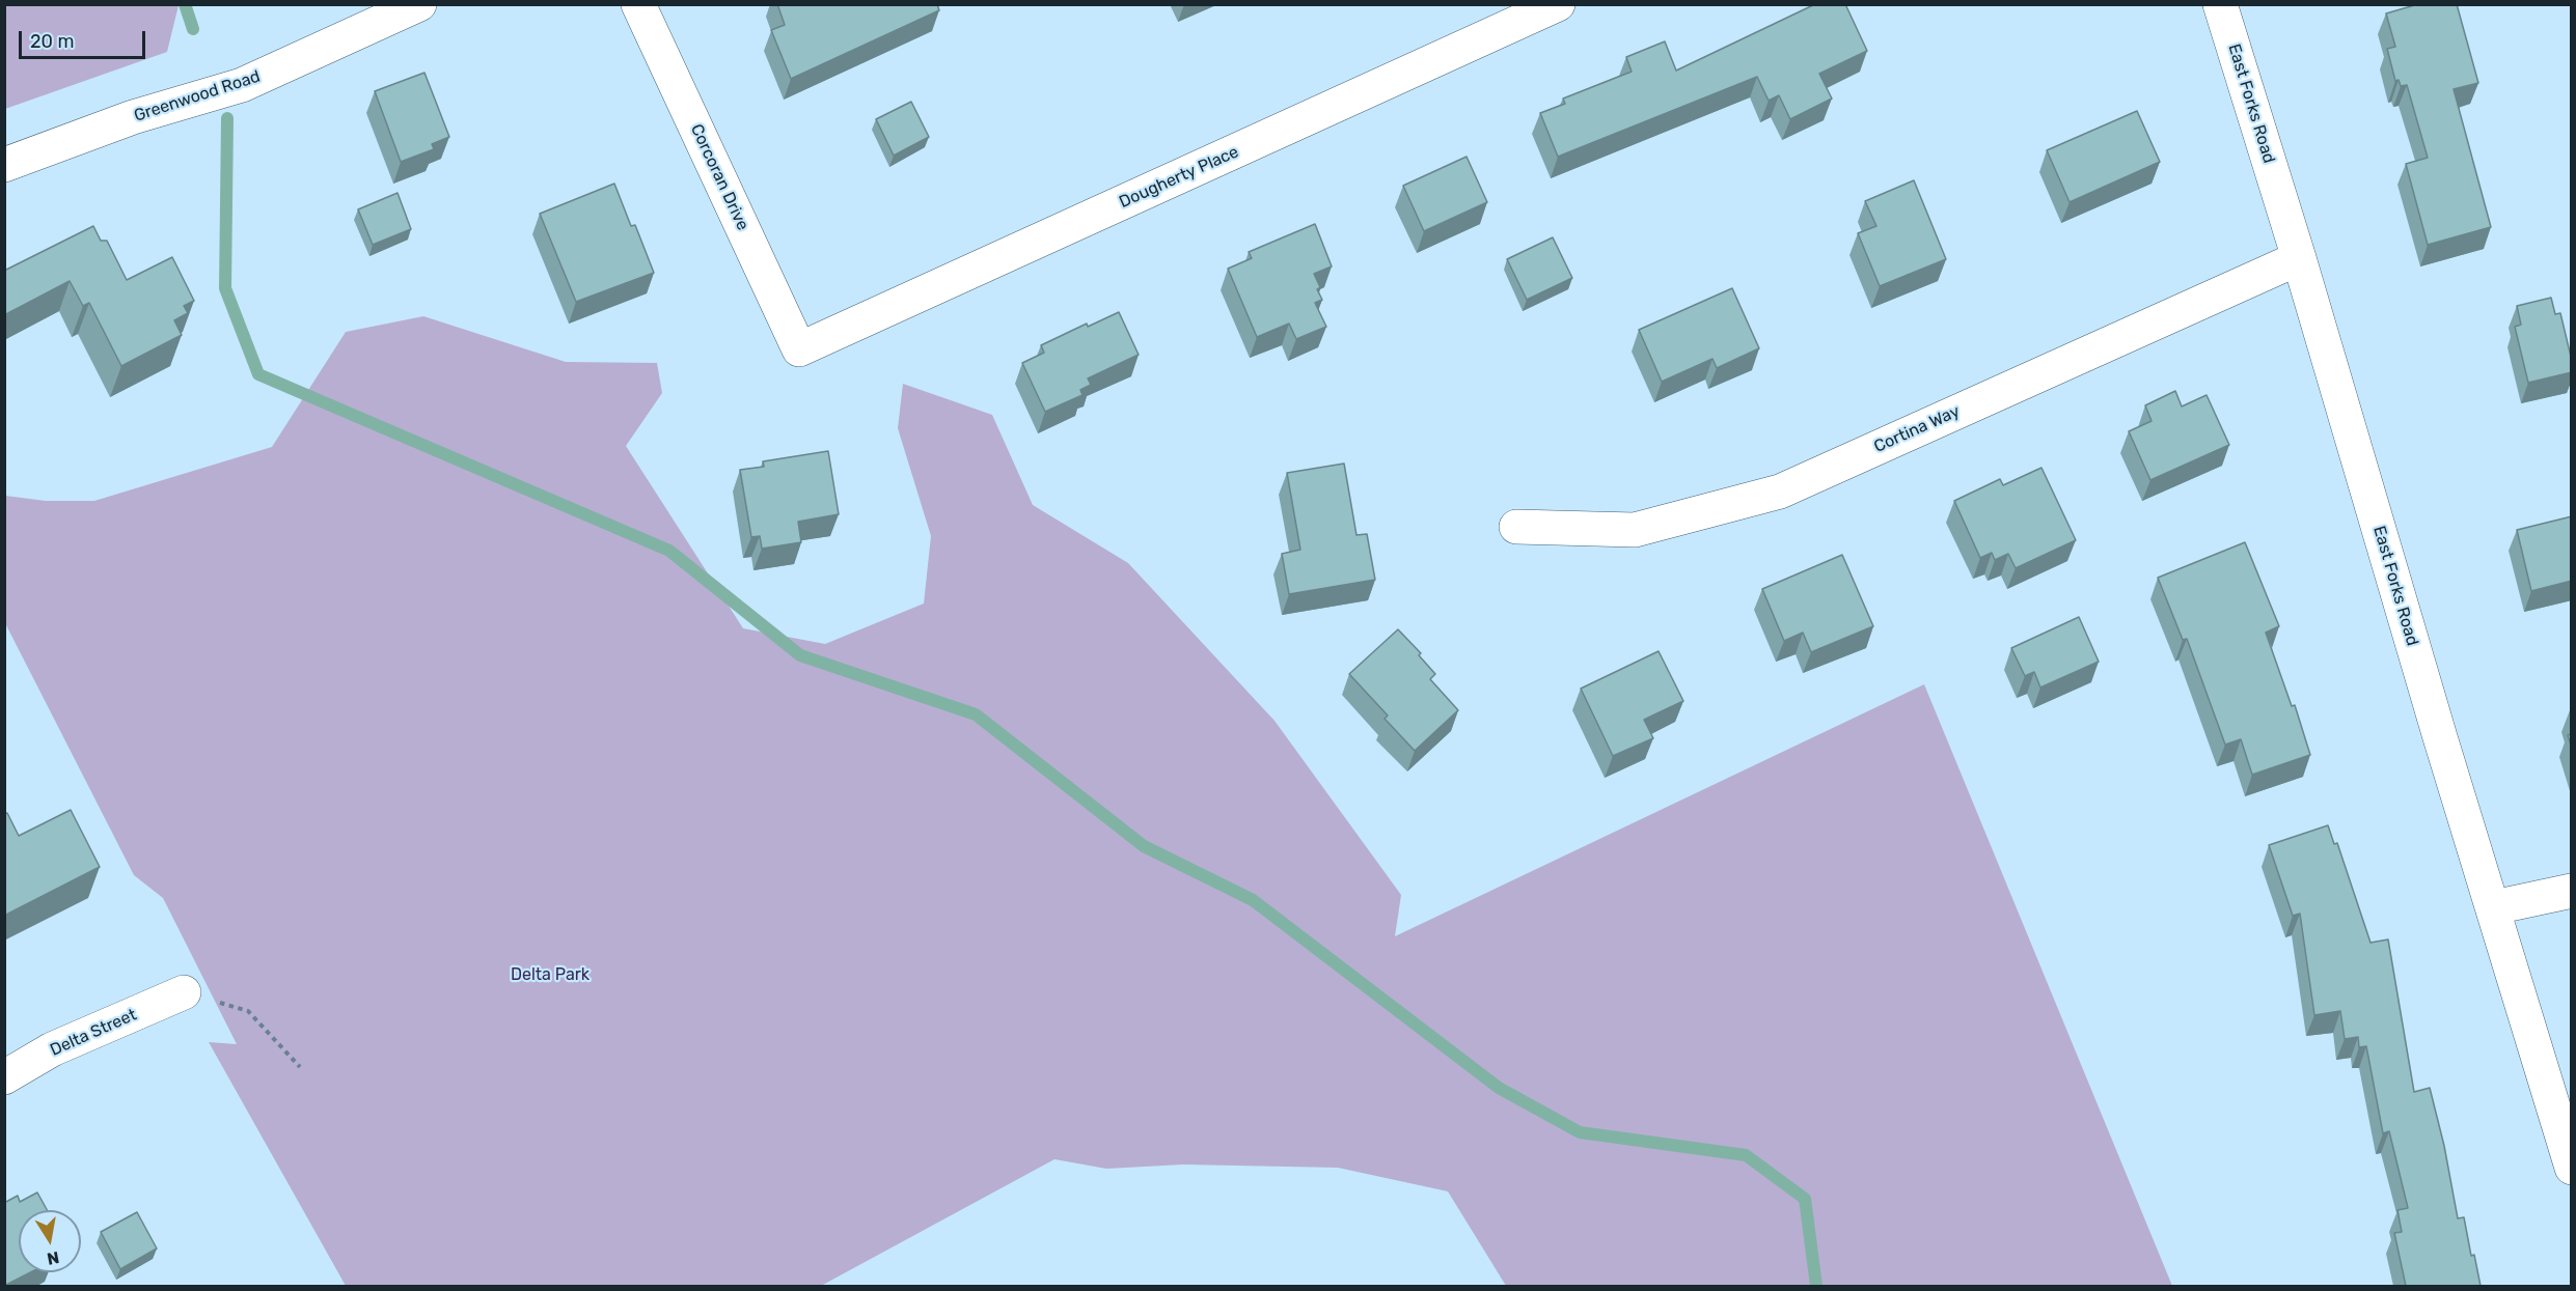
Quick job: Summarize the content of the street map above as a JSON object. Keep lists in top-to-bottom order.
{
  "streets": {
    "street": [
      "Greenwood Road",
      "East Forks Road",
      "Corcoran Drive",
      "Dougherty Place",
      "Cortina Way",
      "Delta Street"
    ]
  },
  "crossings": [
    ["East Forks Road", "Cortina Way"],
    ["Corcoran Drive", "Dougherty Place"]
  ],
  "parks": ["Delta Park"],
  "scale_bar": "20 m",
  "north": "bottom"
}
